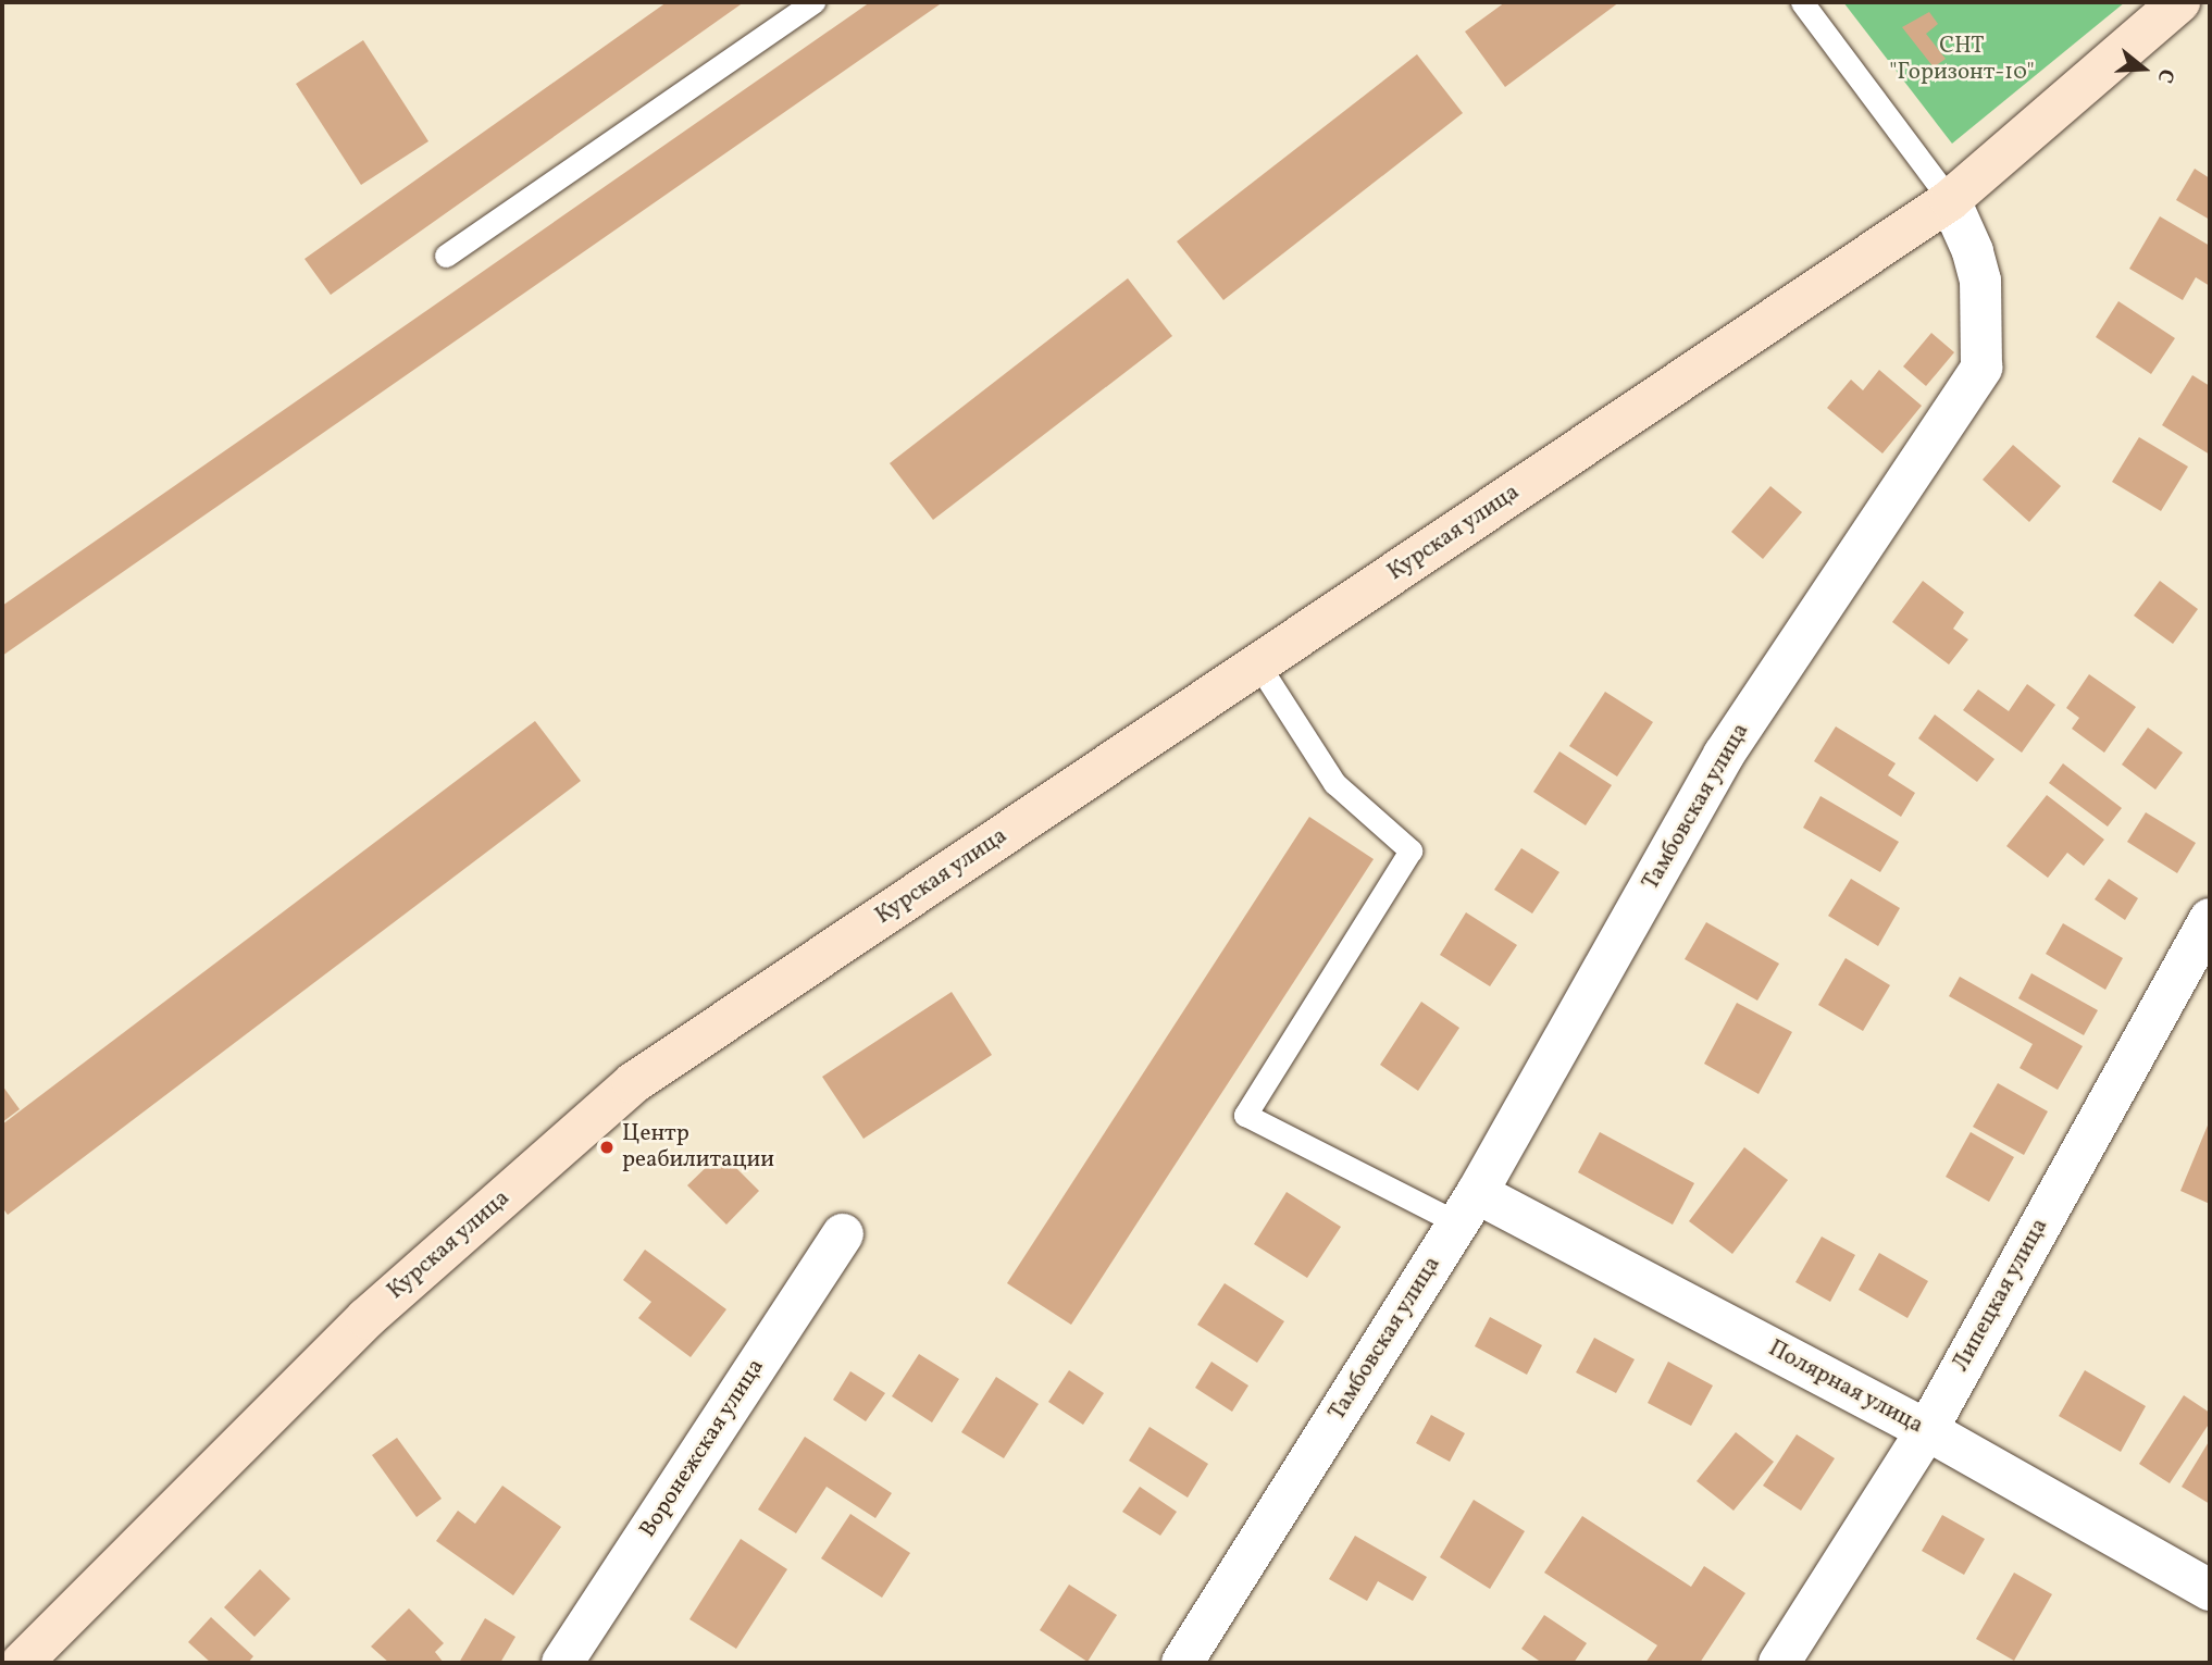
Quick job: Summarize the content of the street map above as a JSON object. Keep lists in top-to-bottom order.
{
  "streets": {
    "street": [
      "Курская улица",
      "Тамбовская улица",
      "Липецкая улица",
      "Полярная улица",
      "Воронежская улица"
    ]
  },
  "crossings": [
    ["Курская улица", "Тамбовская улица"],
    ["Тамбовская улица", "Полярная улица"],
    ["Липецкая улица", "Полярная улица"]
  ],
  "parks": ["СНТ \"Горизонт-10\""],
  "places": ["Центр реабилитации"],
  "north": "right"
}
